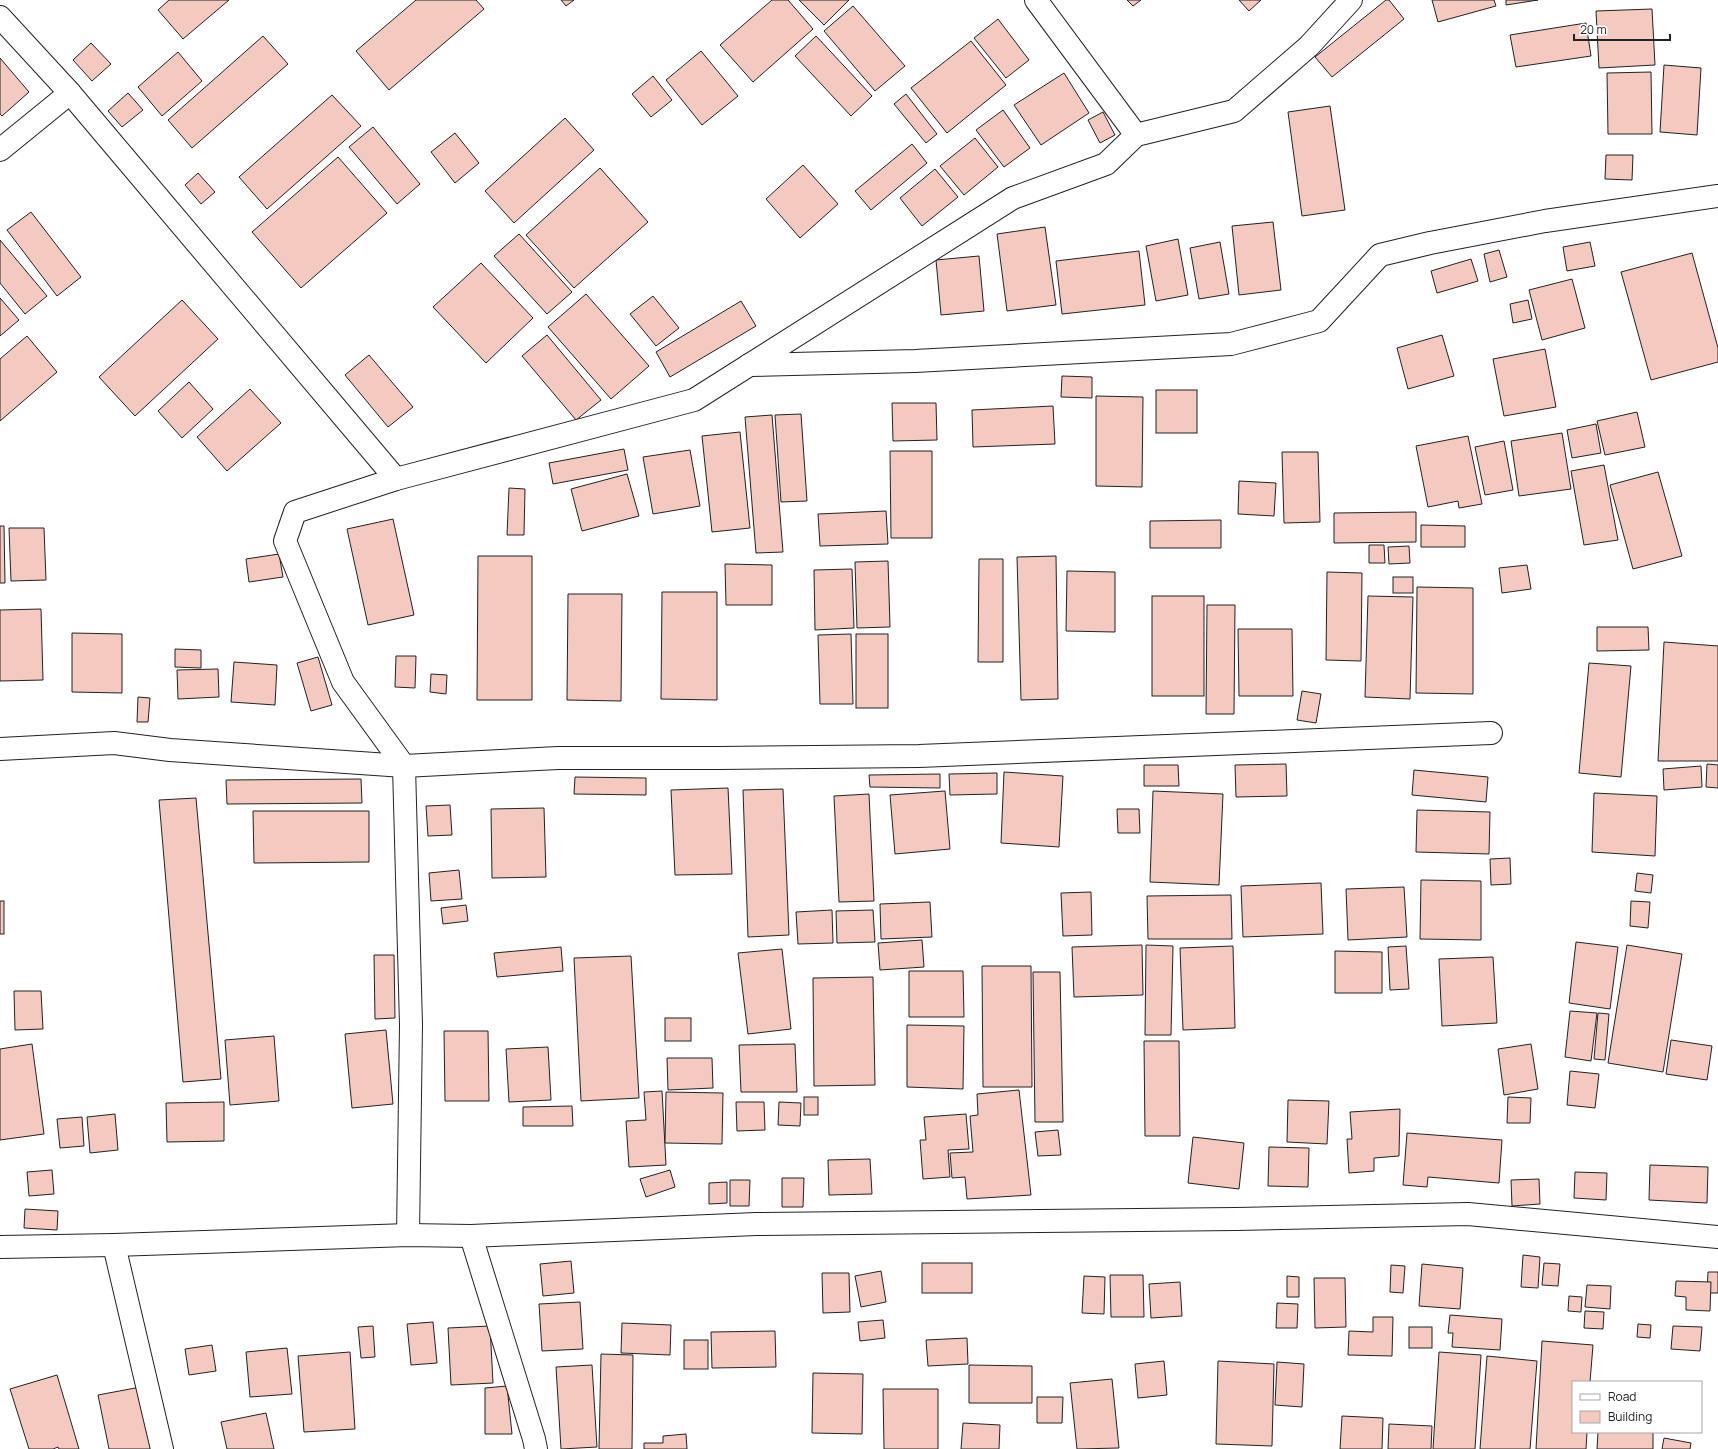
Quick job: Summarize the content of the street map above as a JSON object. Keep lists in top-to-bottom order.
{
  "legend": ["Road", "Building"],
  "scale_bar": "20 m"
}
